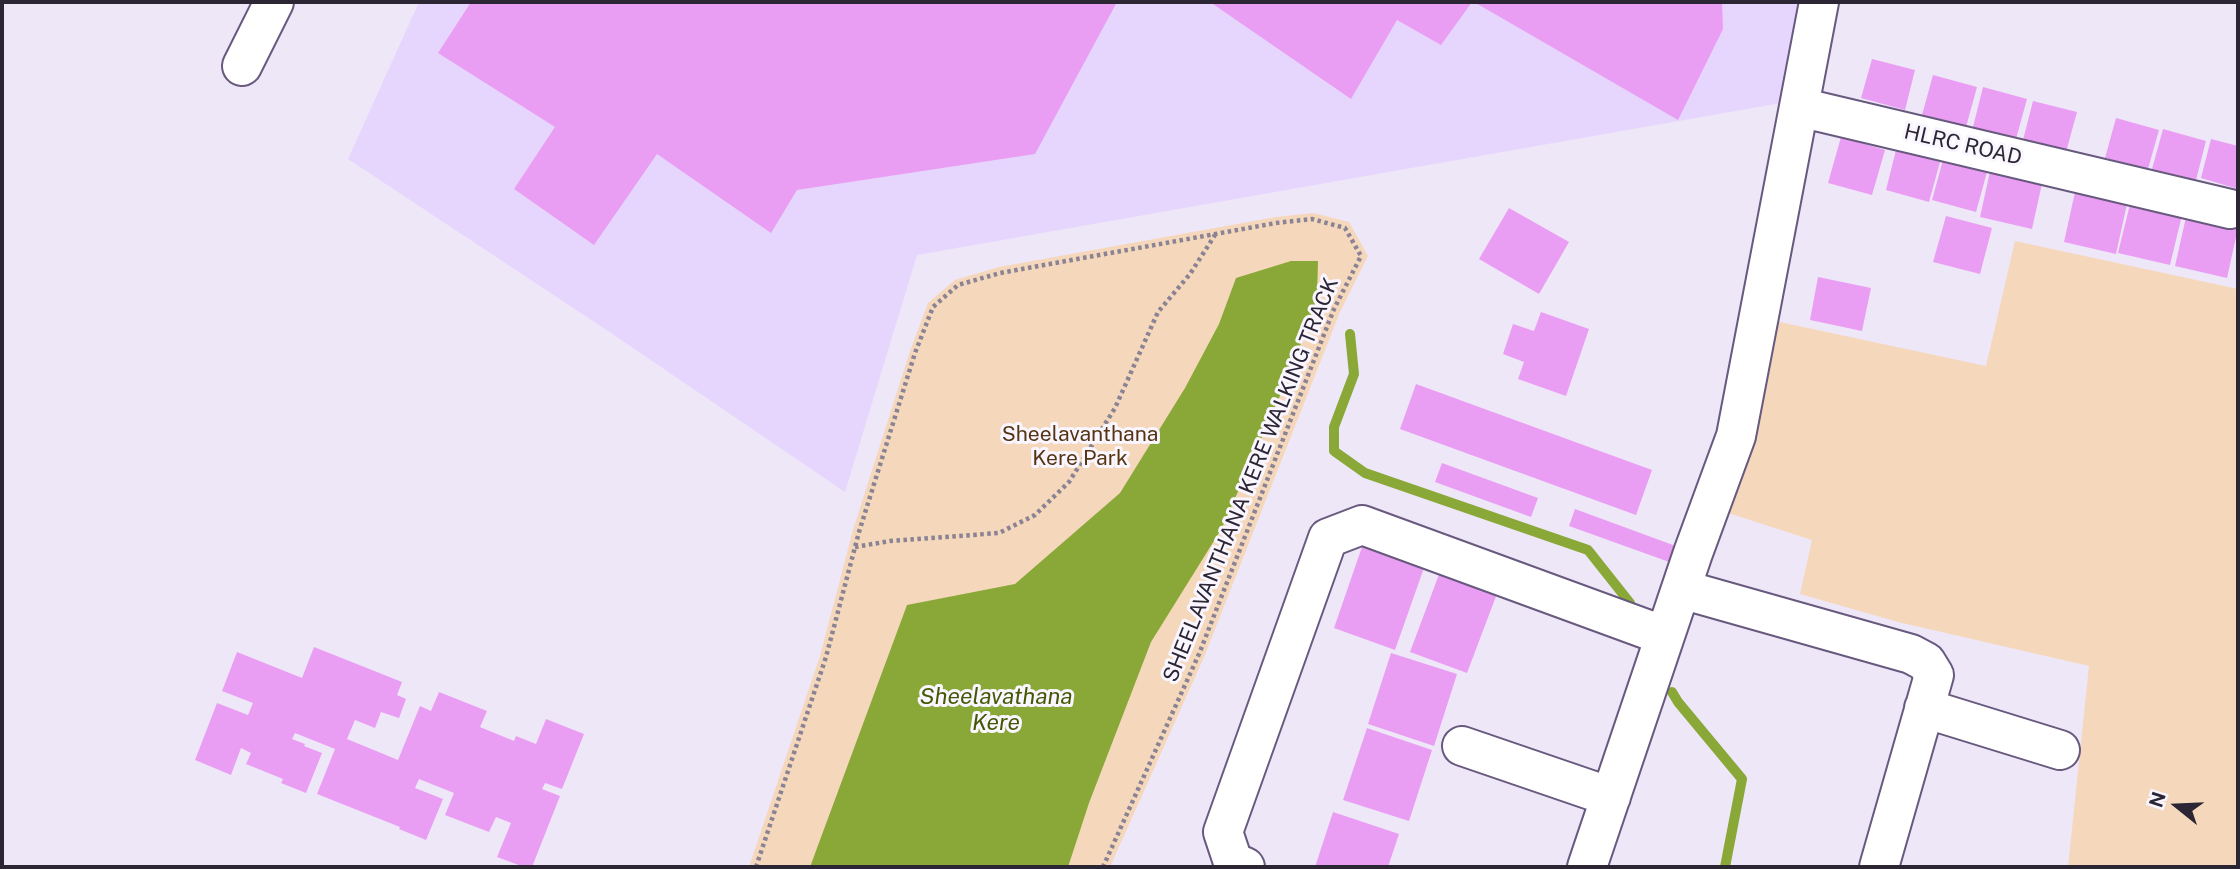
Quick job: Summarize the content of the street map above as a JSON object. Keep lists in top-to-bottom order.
{
  "streets": {
    "street": ["HLRC ROAD"],
    "path": ["SHEELAVANTHANA KERE WALKING TRACK"]
  },
  "water": ["Sheelavathana Kere"],
  "parks": ["Sheelavanthana Kere Park"],
  "north": "left"
}
